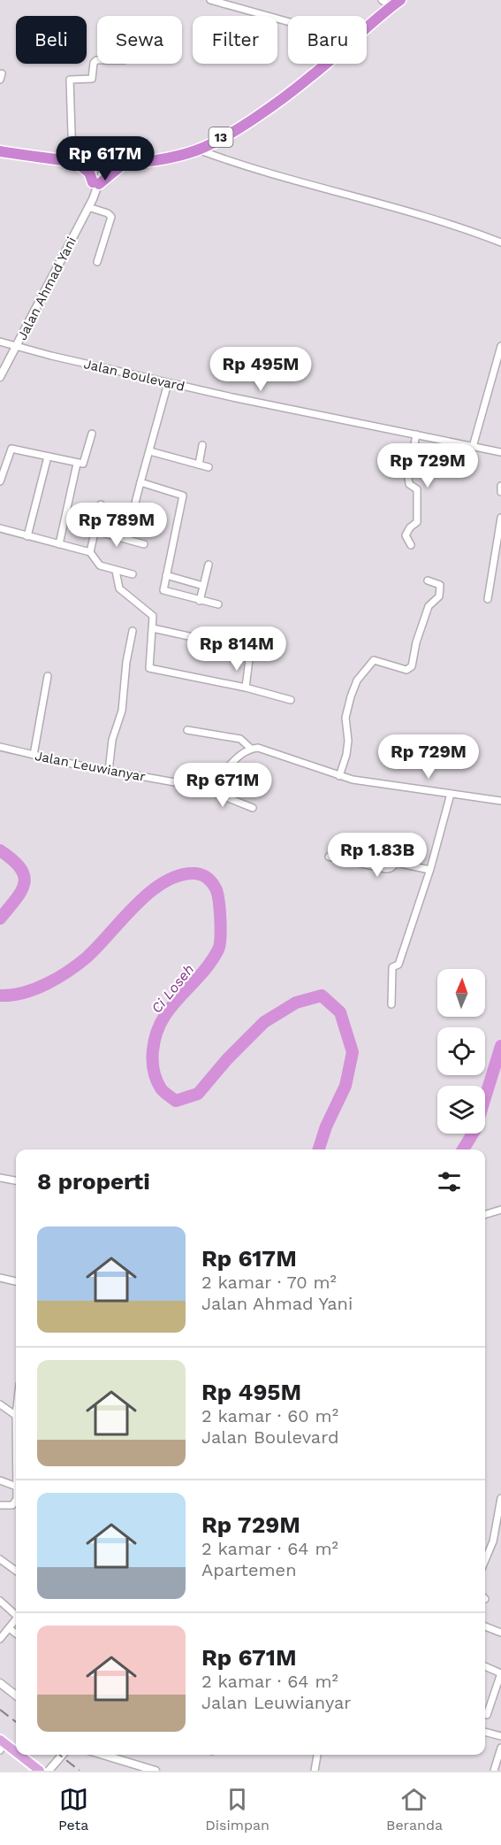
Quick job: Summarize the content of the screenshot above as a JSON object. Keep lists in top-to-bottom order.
{
  "streets": {
    "highway": ["13"],
    "street": ["Jalan Ahmad Yani", "Jalan Boulevard", "Jalan Leuwianyar"]
  },
  "crossings": [
    ["13", "Jalan Ahmad Yani"],
    ["Jalan Ahmad Yani", "Jalan Boulevard"]
  ],
  "water": ["Ci Loseh"],
  "north": "top",
  "page": {
    "chip": [
      "Beli",
      "Sewa",
      "Filter",
      "Baru"
    ],
    "price": [
      "Rp 617M",
      "Rp 495M",
      "Rp 729M",
      "Rp 789M",
      "Rp 814M",
      "Rp 729M",
      "Rp 671M",
      "Rp 1.83B"
    ],
    "heading": "8 properti",
    "list": [
      {
        "name": "Rp 617M",
        "note": "2 kamar · 70 m² · Jalan Ahmad Yani"
      },
      {
        "name": "Rp 495M",
        "note": "2 kamar · 60 m² · Jalan Boulevard"
      },
      {
        "name": "Rp 729M",
        "note": "2 kamar · 64 m² · Apartemen"
      },
      {
        "name": "Rp 671M",
        "note": "2 kamar · 64 m² · Jalan Leuwianyar"
      }
    ],
    "tabs": ["Peta", "Disimpan", "Beranda"]
  }
}
